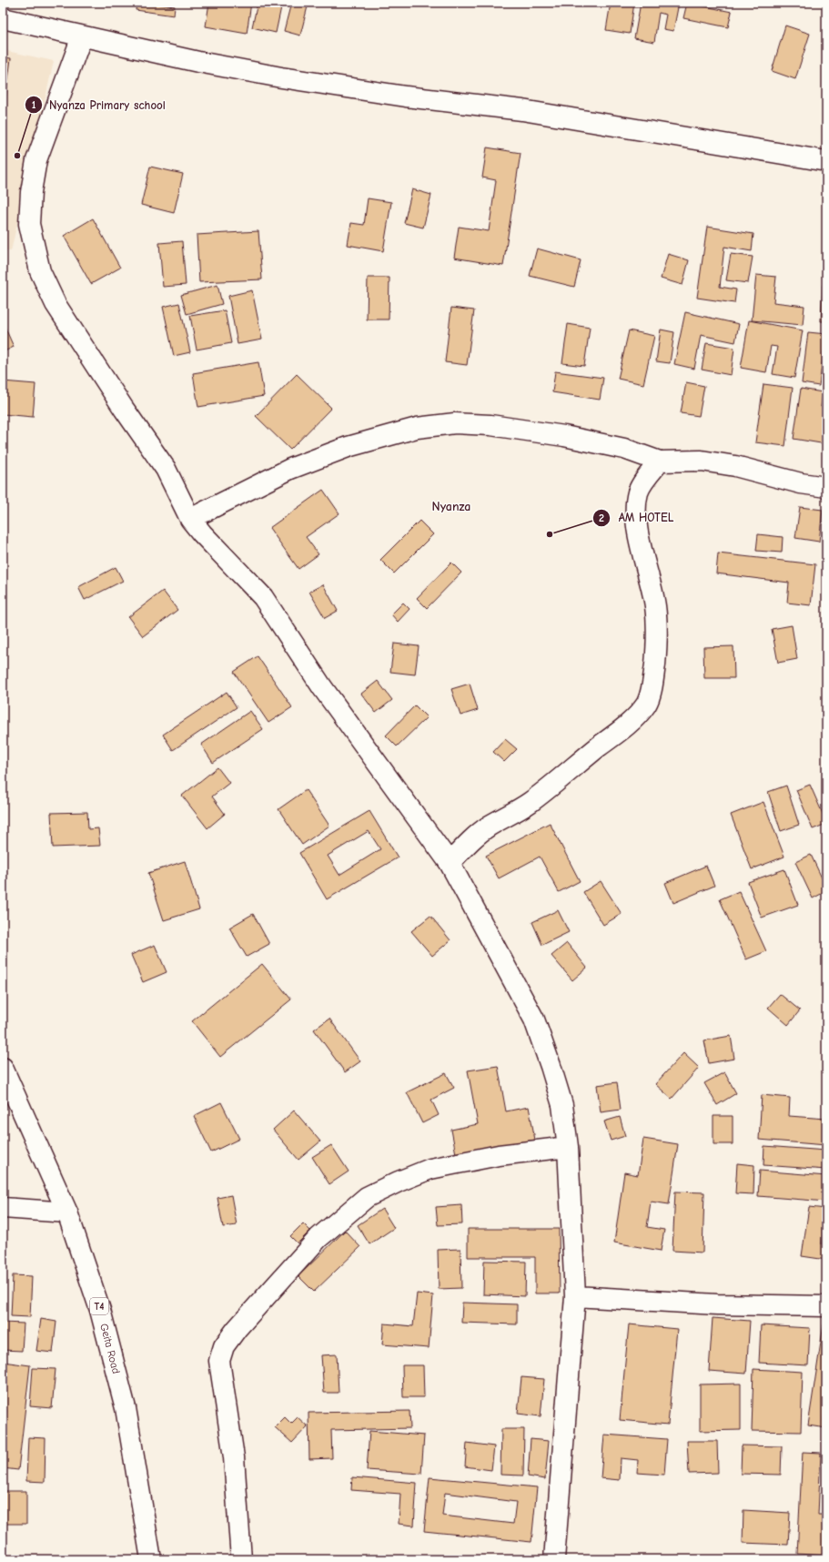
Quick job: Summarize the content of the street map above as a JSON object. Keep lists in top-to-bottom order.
{
  "streets": {
    "main road": ["T4", "Geita Road"]
  },
  "districts": ["Nyanza"],
  "places": ["Nyanza Primary school", "AM HOTEL"]
}
